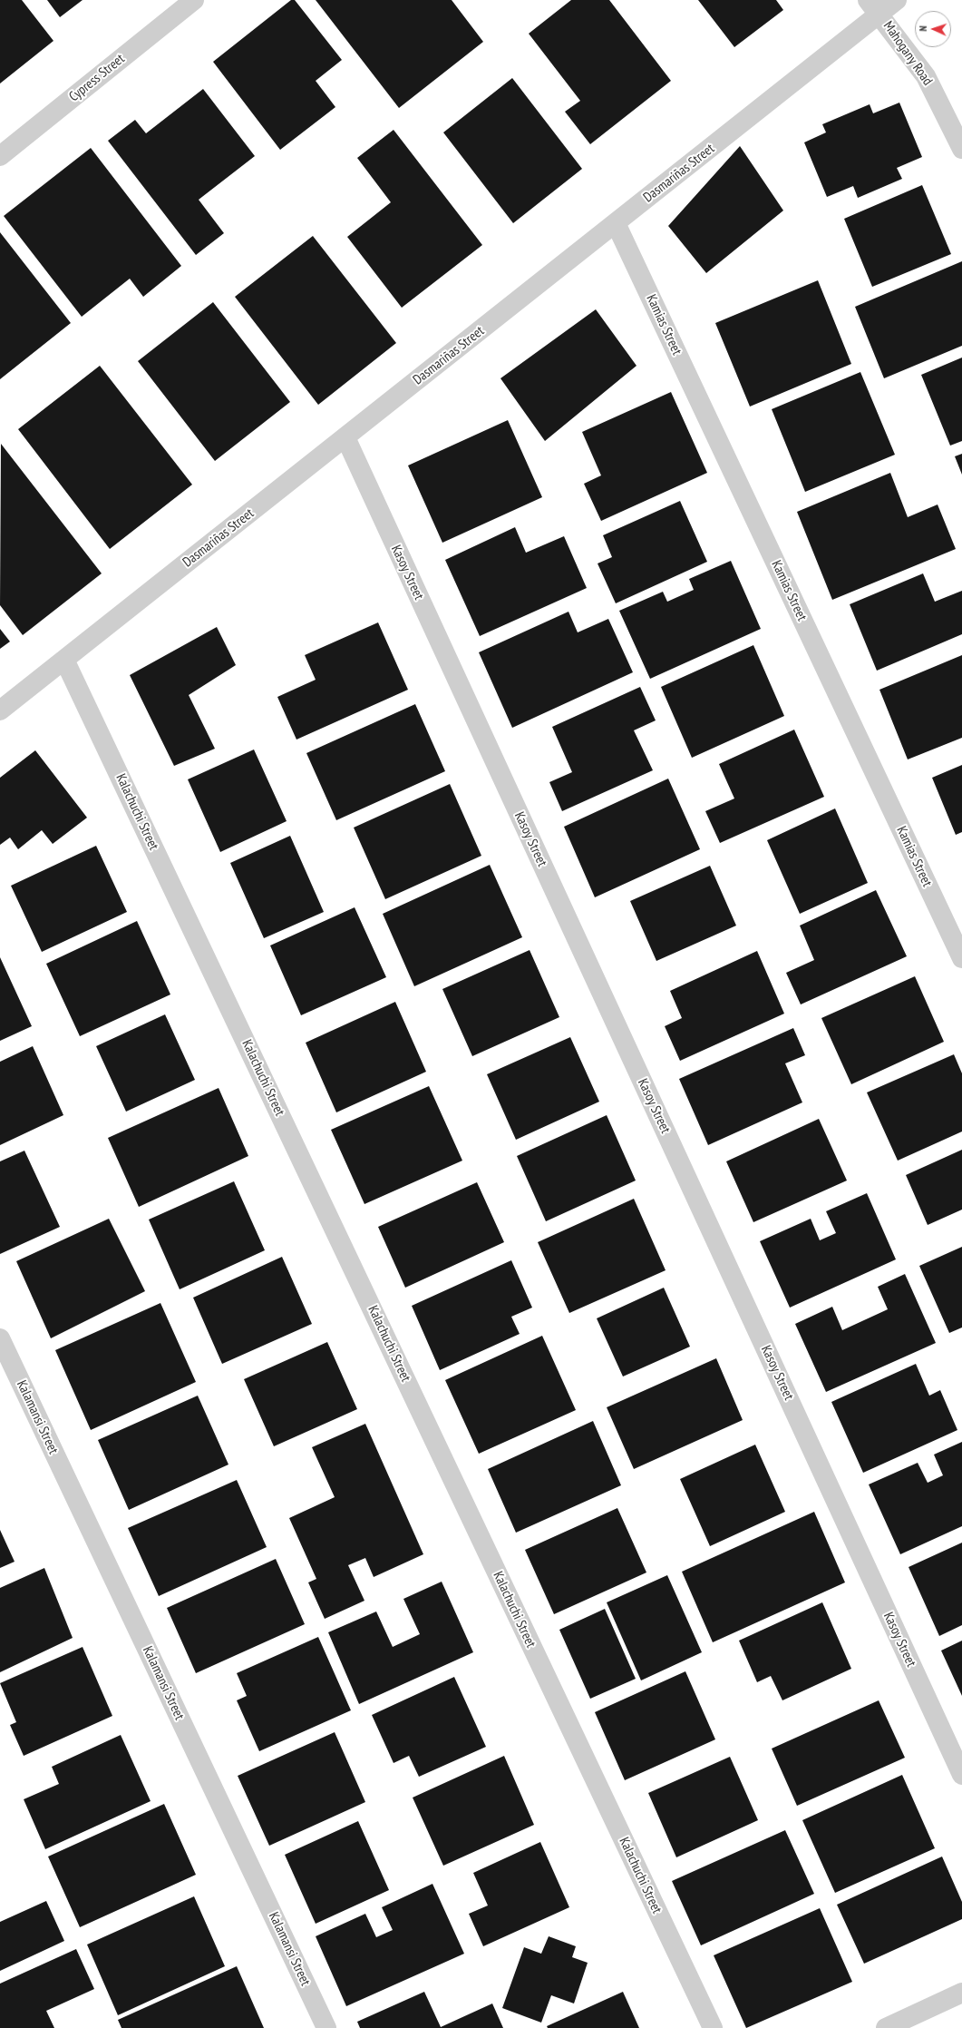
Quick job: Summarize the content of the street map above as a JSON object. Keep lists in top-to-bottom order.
{
  "streets": {
    "street": [
      "Mahogany Road",
      "Cypress Street",
      "Dasmariñas Street",
      "Kamias Street",
      "Kasoy Street",
      "Kalachuchi Street",
      "Kalamansi Street"
    ]
  },
  "crossings": [
    ["Mahogany Road", "Dasmariñas Street"],
    ["Dasmariñas Street", "Kamias Street"],
    ["Dasmariñas Street", "Kasoy Street"],
    ["Dasmariñas Street", "Kalachuchi Street"]
  ],
  "north": "left"
}
